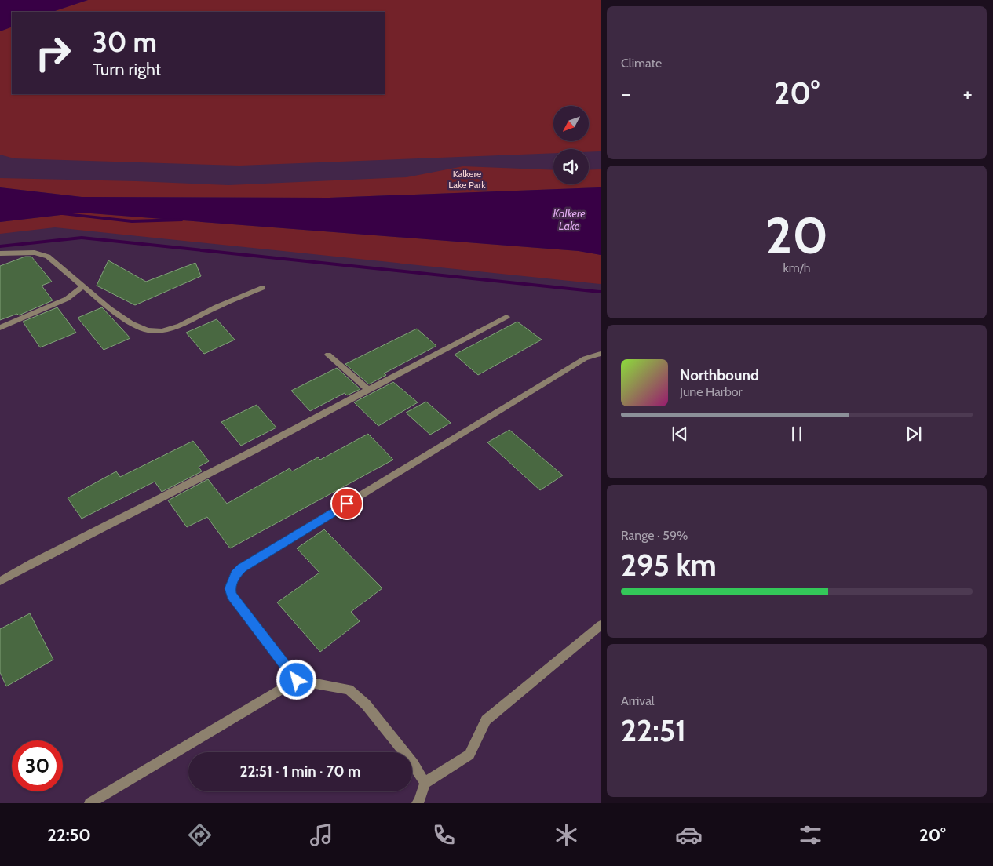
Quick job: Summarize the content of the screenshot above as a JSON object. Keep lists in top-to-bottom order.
{
  "water": ["Kalkere Lake"],
  "parks": ["Kalkere Lake Park"],
  "north": "bottom left",
  "page": {
    "tile": [
      "Climate",
      ["20", "km/h"],
      ["Range · 59%", "295 km"],
      ["Arrival", "22:51"]
    ],
    "turn": ["30 m", "Turn right"],
    "heat": ["−", "20°", "+"],
    "song": ["Northbound", "June Harbor"],
    "limit": "30",
    "trip": "22:51 · 1 min · 70 m",
    "tabs": ["22:50", "20°"]
  }
}
